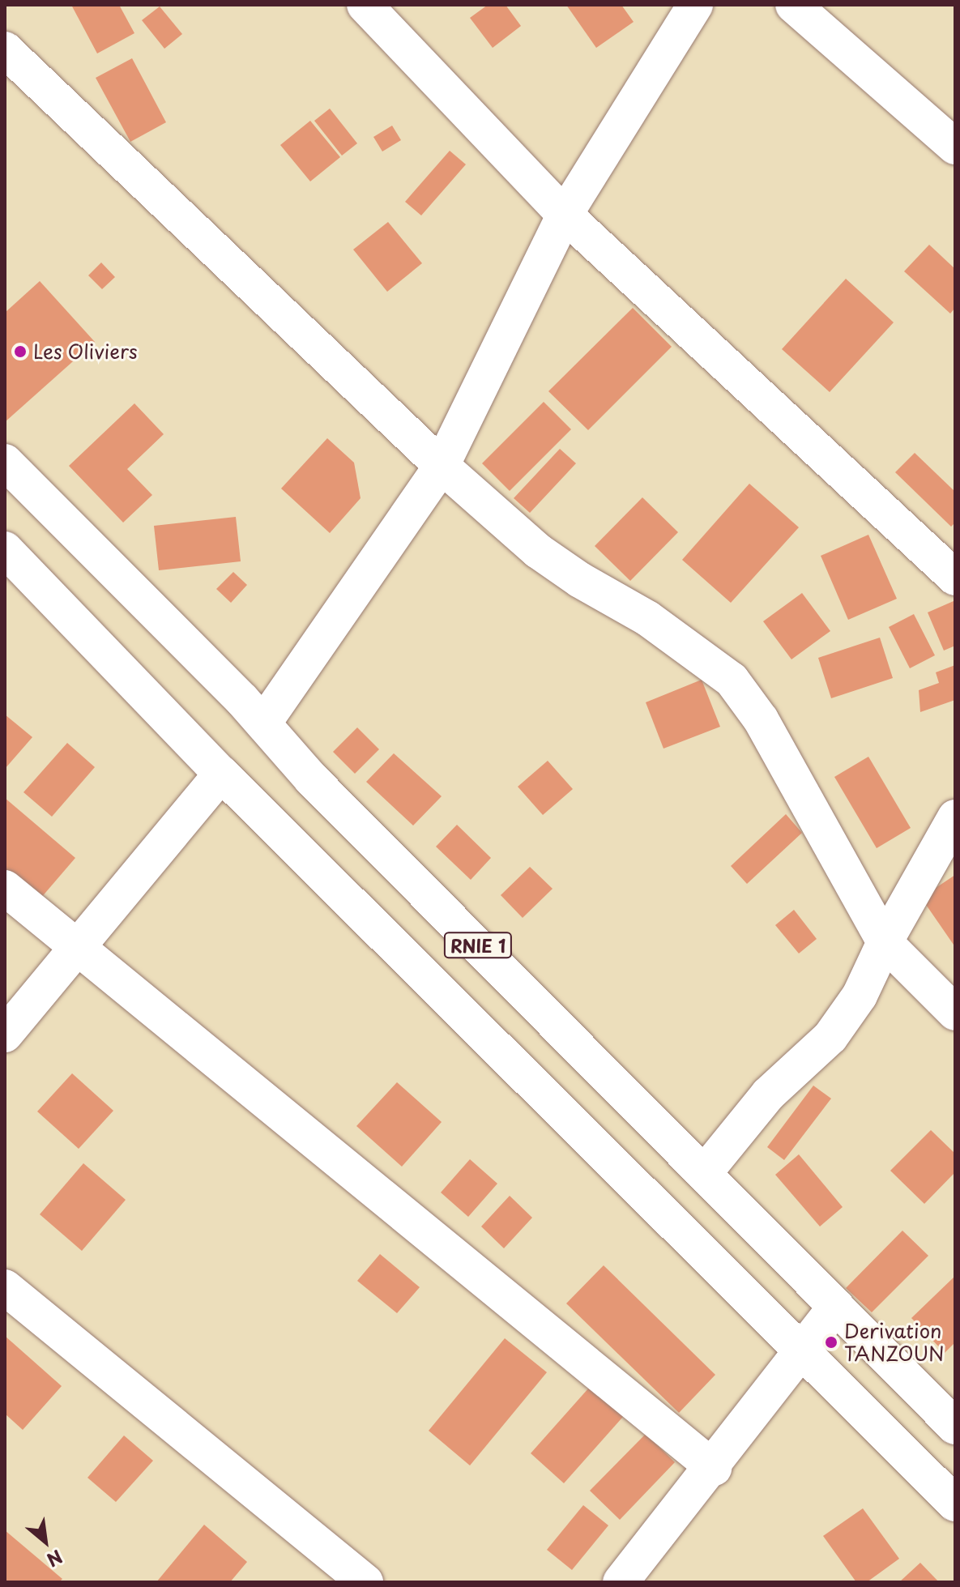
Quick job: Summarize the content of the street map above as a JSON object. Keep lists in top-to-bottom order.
{
  "streets": {
    "main road": ["RNIE 1"]
  },
  "places": ["Les Oliviers", "Derivation TANZOUN"],
  "north": "bottom right"
}
